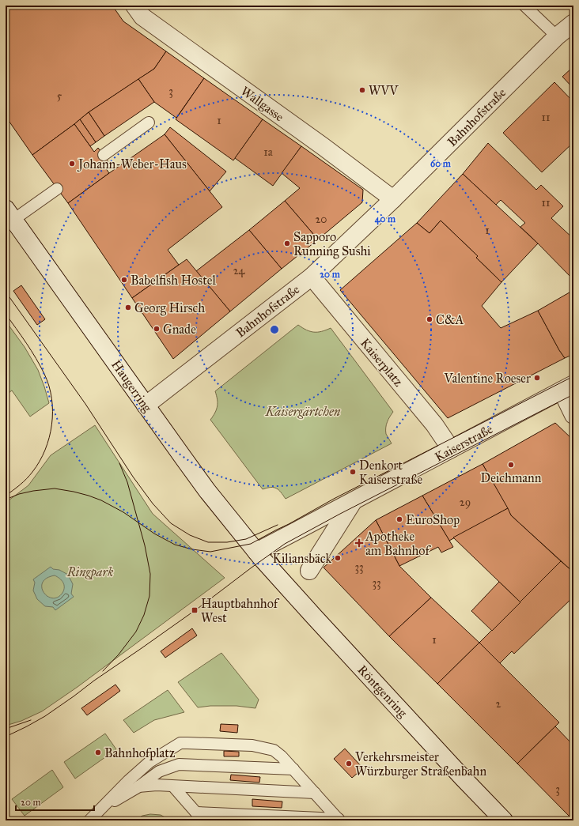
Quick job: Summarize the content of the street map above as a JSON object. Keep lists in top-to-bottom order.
{
  "streets": {
    "street": [
      "Wallgasse",
      "Bahnhofstraße",
      "Kaiserplatz",
      "Haugerring",
      "Kaiserstraße",
      "Röntgenring"
    ]
  },
  "crossings": [
    ["Wallgasse", "Bahnhofstraße"],
    ["Bahnhofstraße", "Kaiserplatz"],
    ["Bahnhofstraße", "Haugerring"],
    ["Kaiserplatz", "Kaiserstraße"],
    ["Haugerring", "Kaiserstraße"],
    ["Haugerring", "Röntgenring"],
    ["Kaiserstraße", "Röntgenring"]
  ],
  "parks": ["Kaisergärtchen", "Ringpark"],
  "places": {
    "other": [
      "WVV",
      "Johann-Weber-Haus",
      "Sapporo Running Sushi",
      "Babelfish Hostel",
      "Georg Hirsch",
      "C&A",
      "Gnade",
      "Valentine Roeser",
      "Deichmann",
      "Denkort Kaiserstraße",
      "EuroShop",
      "Kiliansbäck",
      "Bahnhofplatz",
      "Verkehrsmeister Würzburger Straßenbahn"
    ],
    "health": ["Apotheke am Bahnhof"],
    "transit": ["Hauptbahnhof West"]
  },
  "house_numbers": [
    "3",
    "5",
    "11",
    "1",
    "1a",
    "11",
    "20",
    "1",
    "24",
    "29",
    "33",
    "33",
    "1",
    "2",
    "3"
  ],
  "scale_bar": "20 m",
  "rings": ["60 m", "40 m", "20 m"]
}
